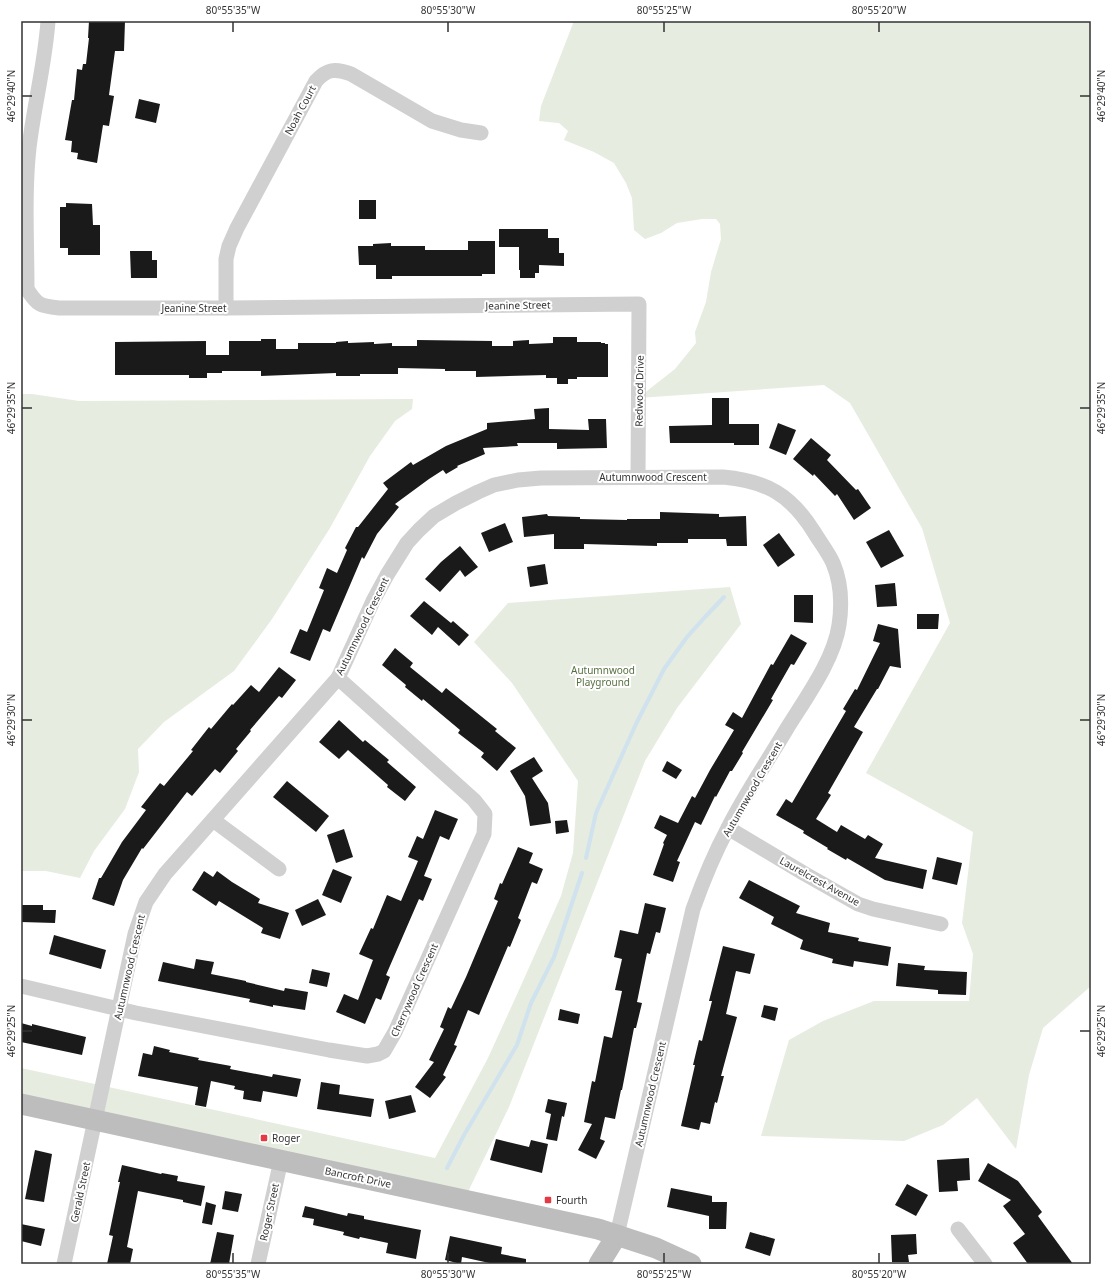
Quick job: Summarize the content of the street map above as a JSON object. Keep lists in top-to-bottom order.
{
  "streets": {
    "main road": ["Bancroft Drive"],
    "street": [
      "Noah Court",
      "Jeanine Street",
      "Redwood Drive",
      "Autumnwood Crescent",
      "Laurelcrest Avenue",
      "Cherrywood Crescent",
      "Gerald Street",
      "Roger Street"
    ]
  },
  "crossings": [
    ["Noah Court", "Jeanine Street"],
    ["Jeanine Street", "Redwood Drive"],
    ["Redwood Drive", "Autumnwood Crescent"],
    ["Autumnwood Crescent", "Laurelcrest Avenue"],
    ["Autumnwood Crescent", "Cherrywood Crescent"],
    ["Autumnwood Crescent", "Bancroft Drive"],
    ["Autumnwood Crescent", "Gerald Street"],
    ["Bancroft Drive", "Gerald Street"],
    ["Bancroft Drive", "Roger Street"]
  ],
  "parks": ["Autumnwood Playground"],
  "places": {
    "transit": ["Roger", "Fourth"]
  },
  "coordinates": [
    "80°55'35\"W",
    "80°55'30\"W",
    "80°55'25\"W",
    "80°55'20\"W",
    "46°29'40\"N",
    "46°29'35\"N",
    "46°29'30\"N",
    "46°29'25\"N"
  ]
}
